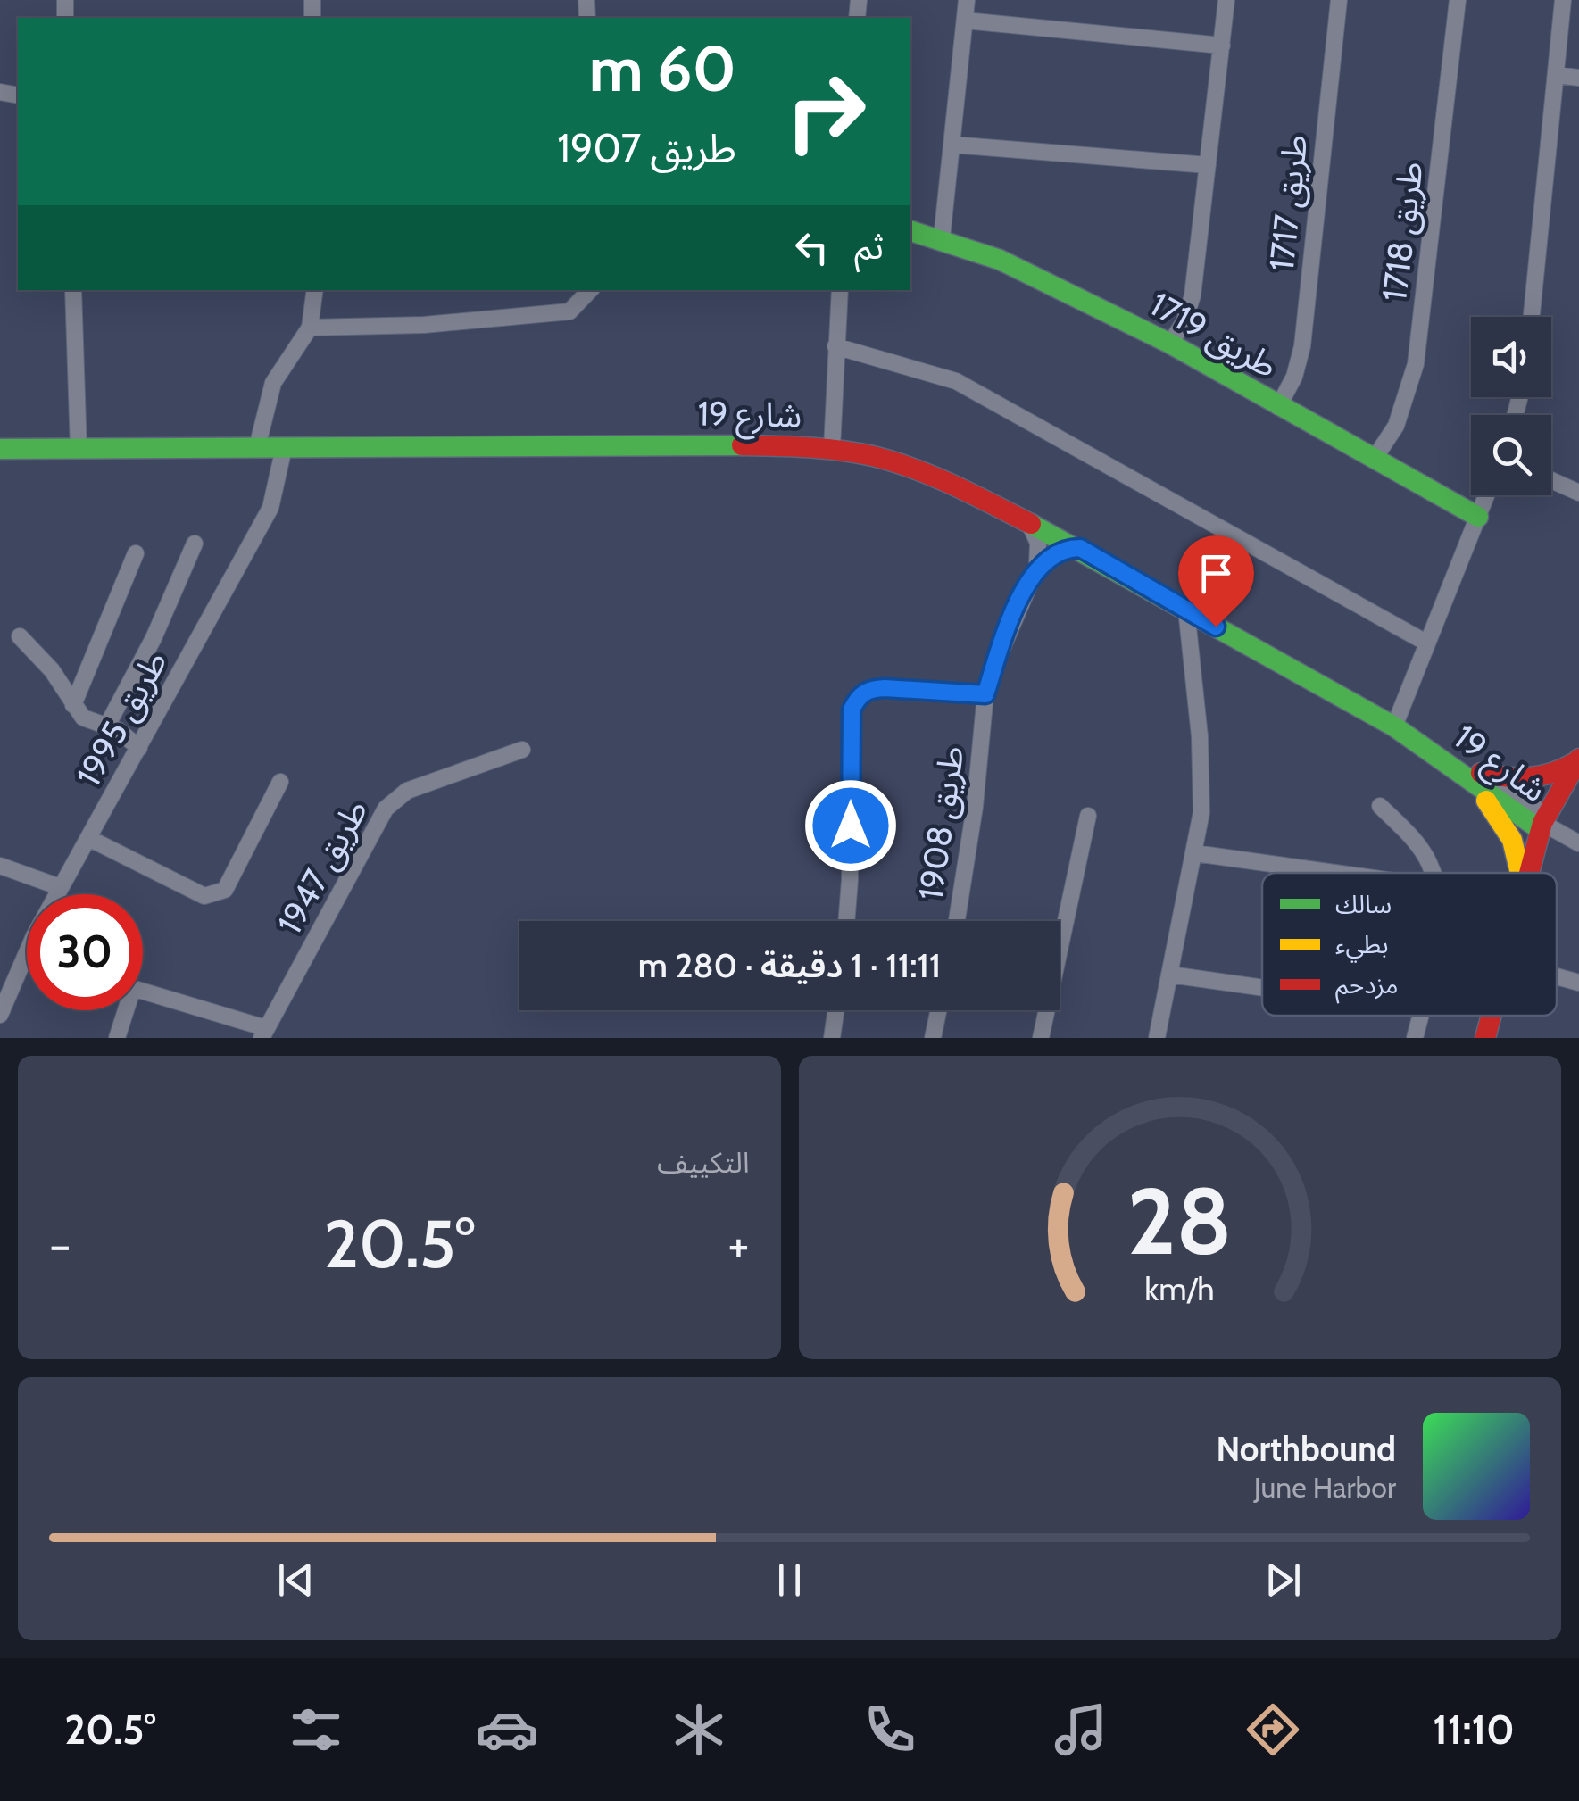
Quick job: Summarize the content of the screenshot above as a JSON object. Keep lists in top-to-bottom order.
{
  "streets": {
    "street": [
      "طريق 1717",
      "طريق 1718",
      "طريق 1719",
      "شارع 19",
      "طريق 1995",
      "طريق 1908",
      "طريق 1947"
    ]
  },
  "crossings": [
    ["طريق 1717", "طريق 1719"],
    ["طريق 1718", "طريق 1719"],
    ["شارع 19", "طريق 1995"]
  ],
  "legend": ["سالك", "بطيء", "مزدحم"],
  "page": {
    "turn": ["60 m", "طريق 1907"],
    "then": "ثم",
    "limit": "30",
    "trip": "11:11 · 1 دقيقة · 280 m",
    "tile": "التكييف",
    "heat": ["−", "20.5°", "+"],
    "song": ["Northbound", "June Harbor"],
    "tabs": ["11:10", "20.5°"],
    "gauge": ["28", "km/h"]
  }
}
